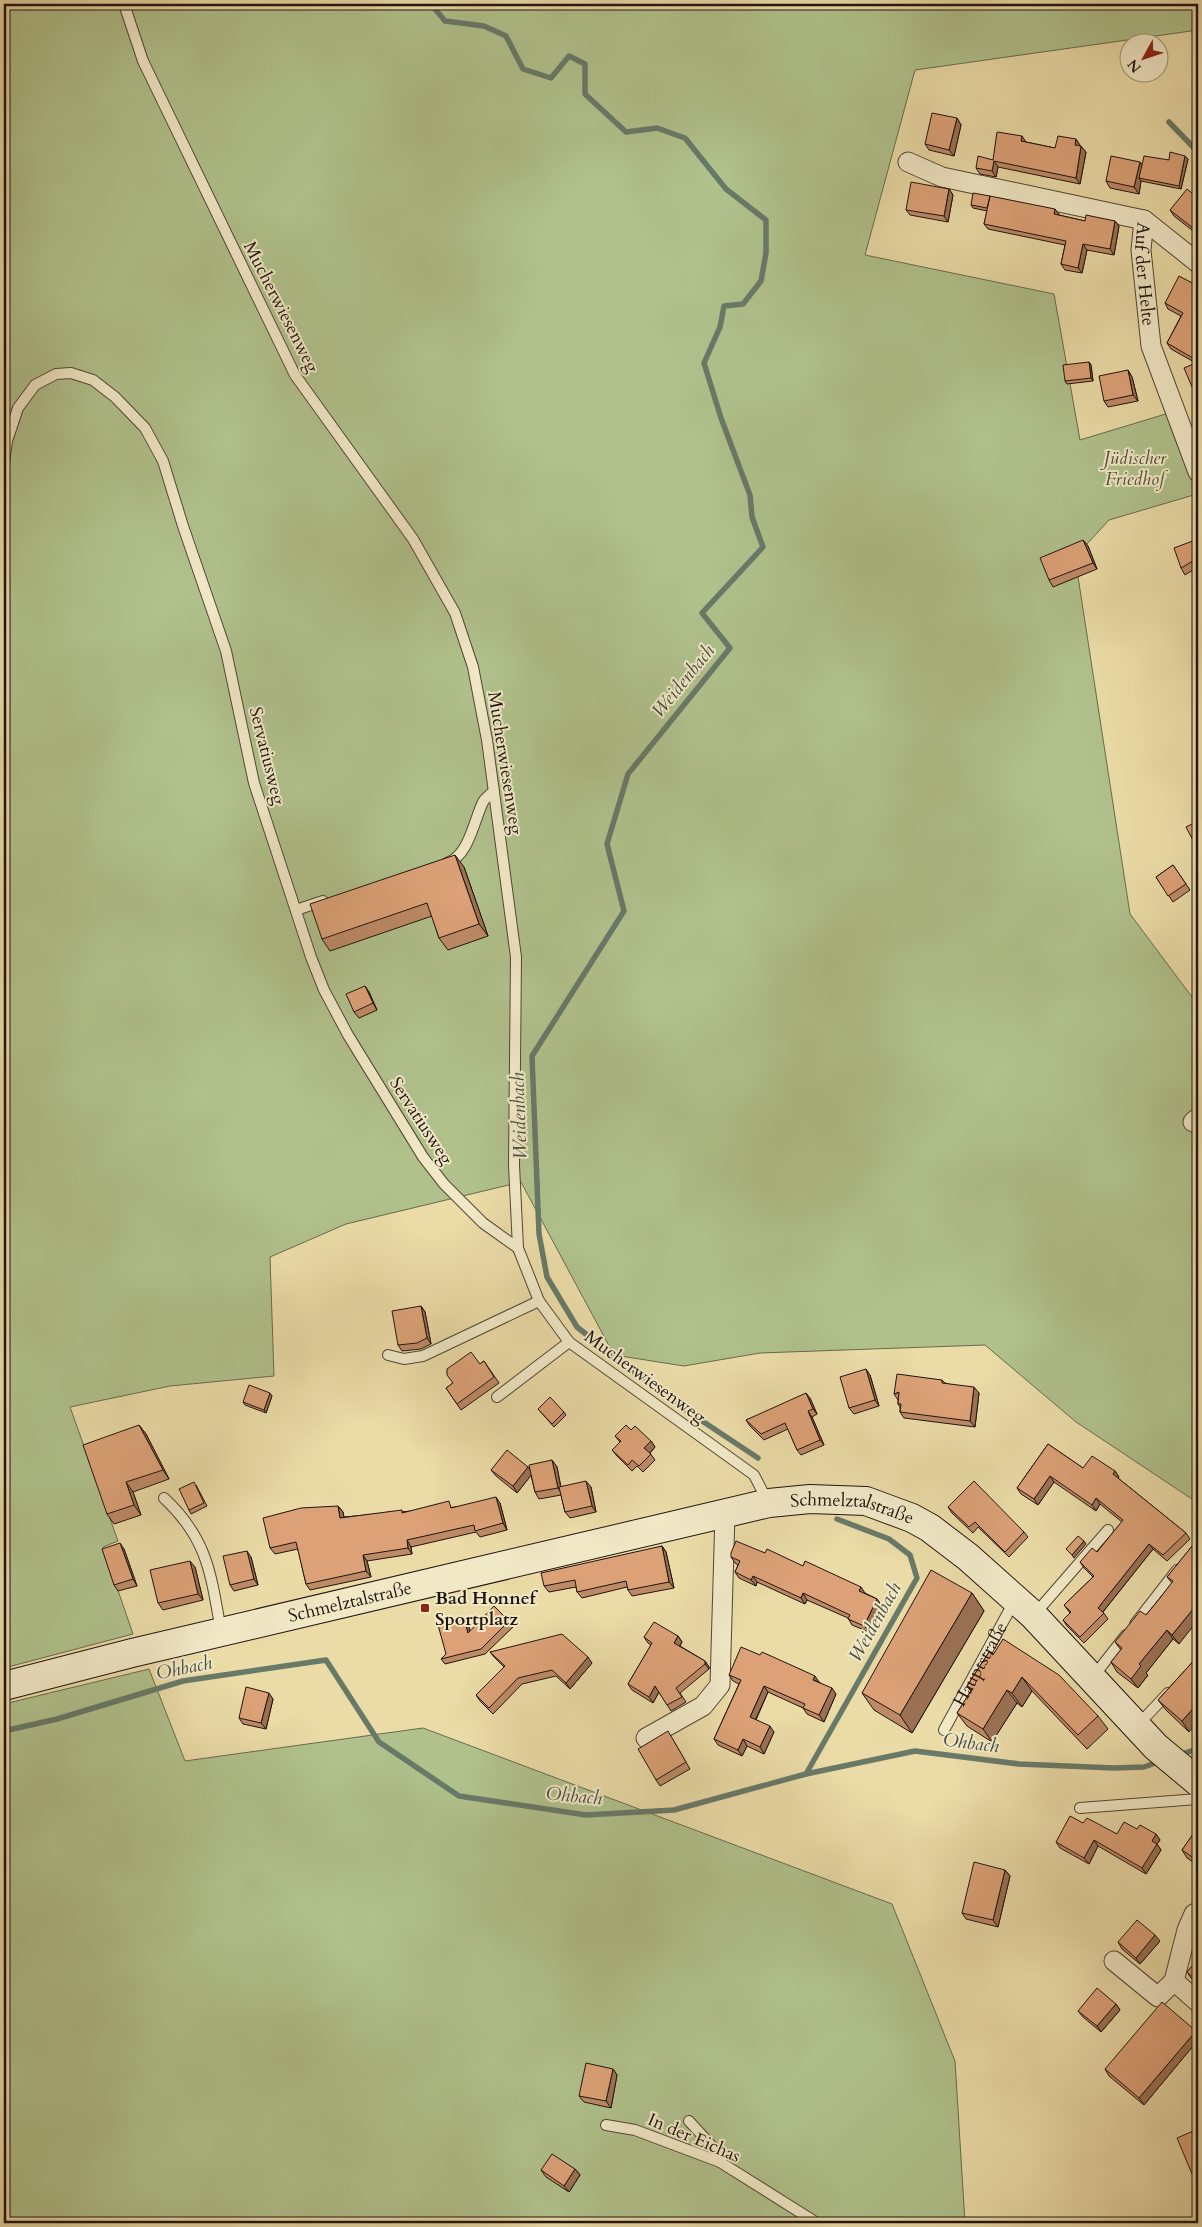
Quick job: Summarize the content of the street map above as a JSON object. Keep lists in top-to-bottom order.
{
  "streets": {
    "main road": ["Schmelztalstraße", "Hauptstraße"],
    "street": ["Auf der Helte"],
    "lane": ["Mucherwiesenweg", "Servatiusweg", "In der Eichas"]
  },
  "crossings": [
    ["Mucherwiesenweg", "Servatiusweg"],
    ["Mucherwiesenweg", "Schmelztalstraße"],
    ["Schmelztalstraße", "Hauptstraße"]
  ],
  "water": ["Weidenbach", "Ohbach"],
  "parks": ["Jüdischer Friedhof"],
  "places": {
    "transit": ["Bad Honnef Sportplatz"]
  },
  "north": "bottom left"
}
